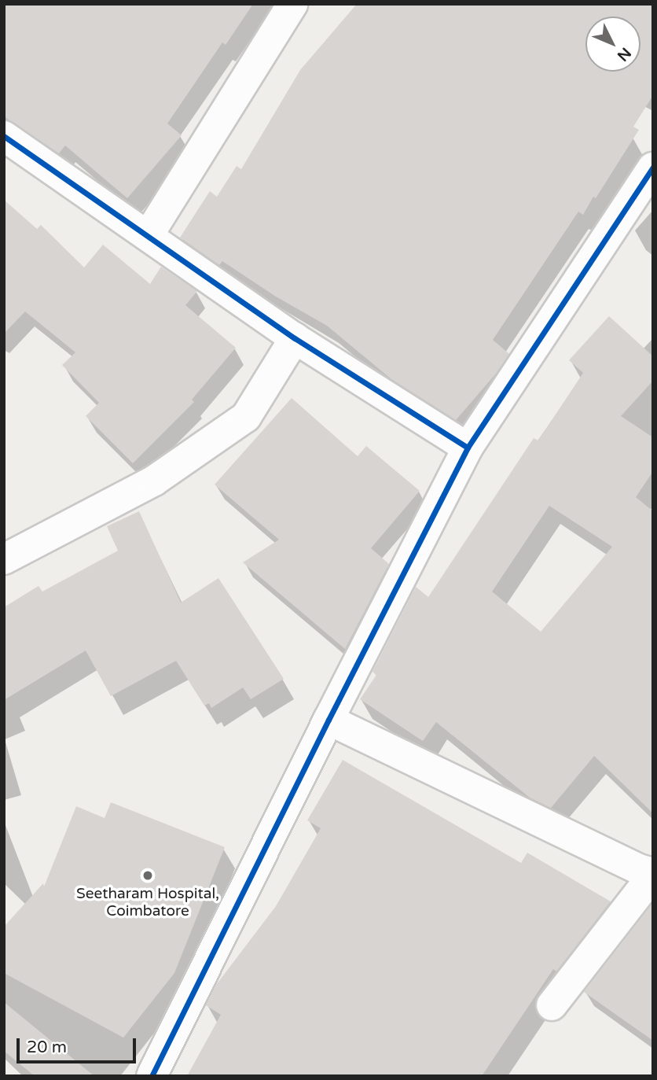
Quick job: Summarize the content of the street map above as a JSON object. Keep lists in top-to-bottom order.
{
  "places": ["Seetharam Hospital, Coimbatore"],
  "scale_bar": "20 m",
  "north": "bottom right"
}
